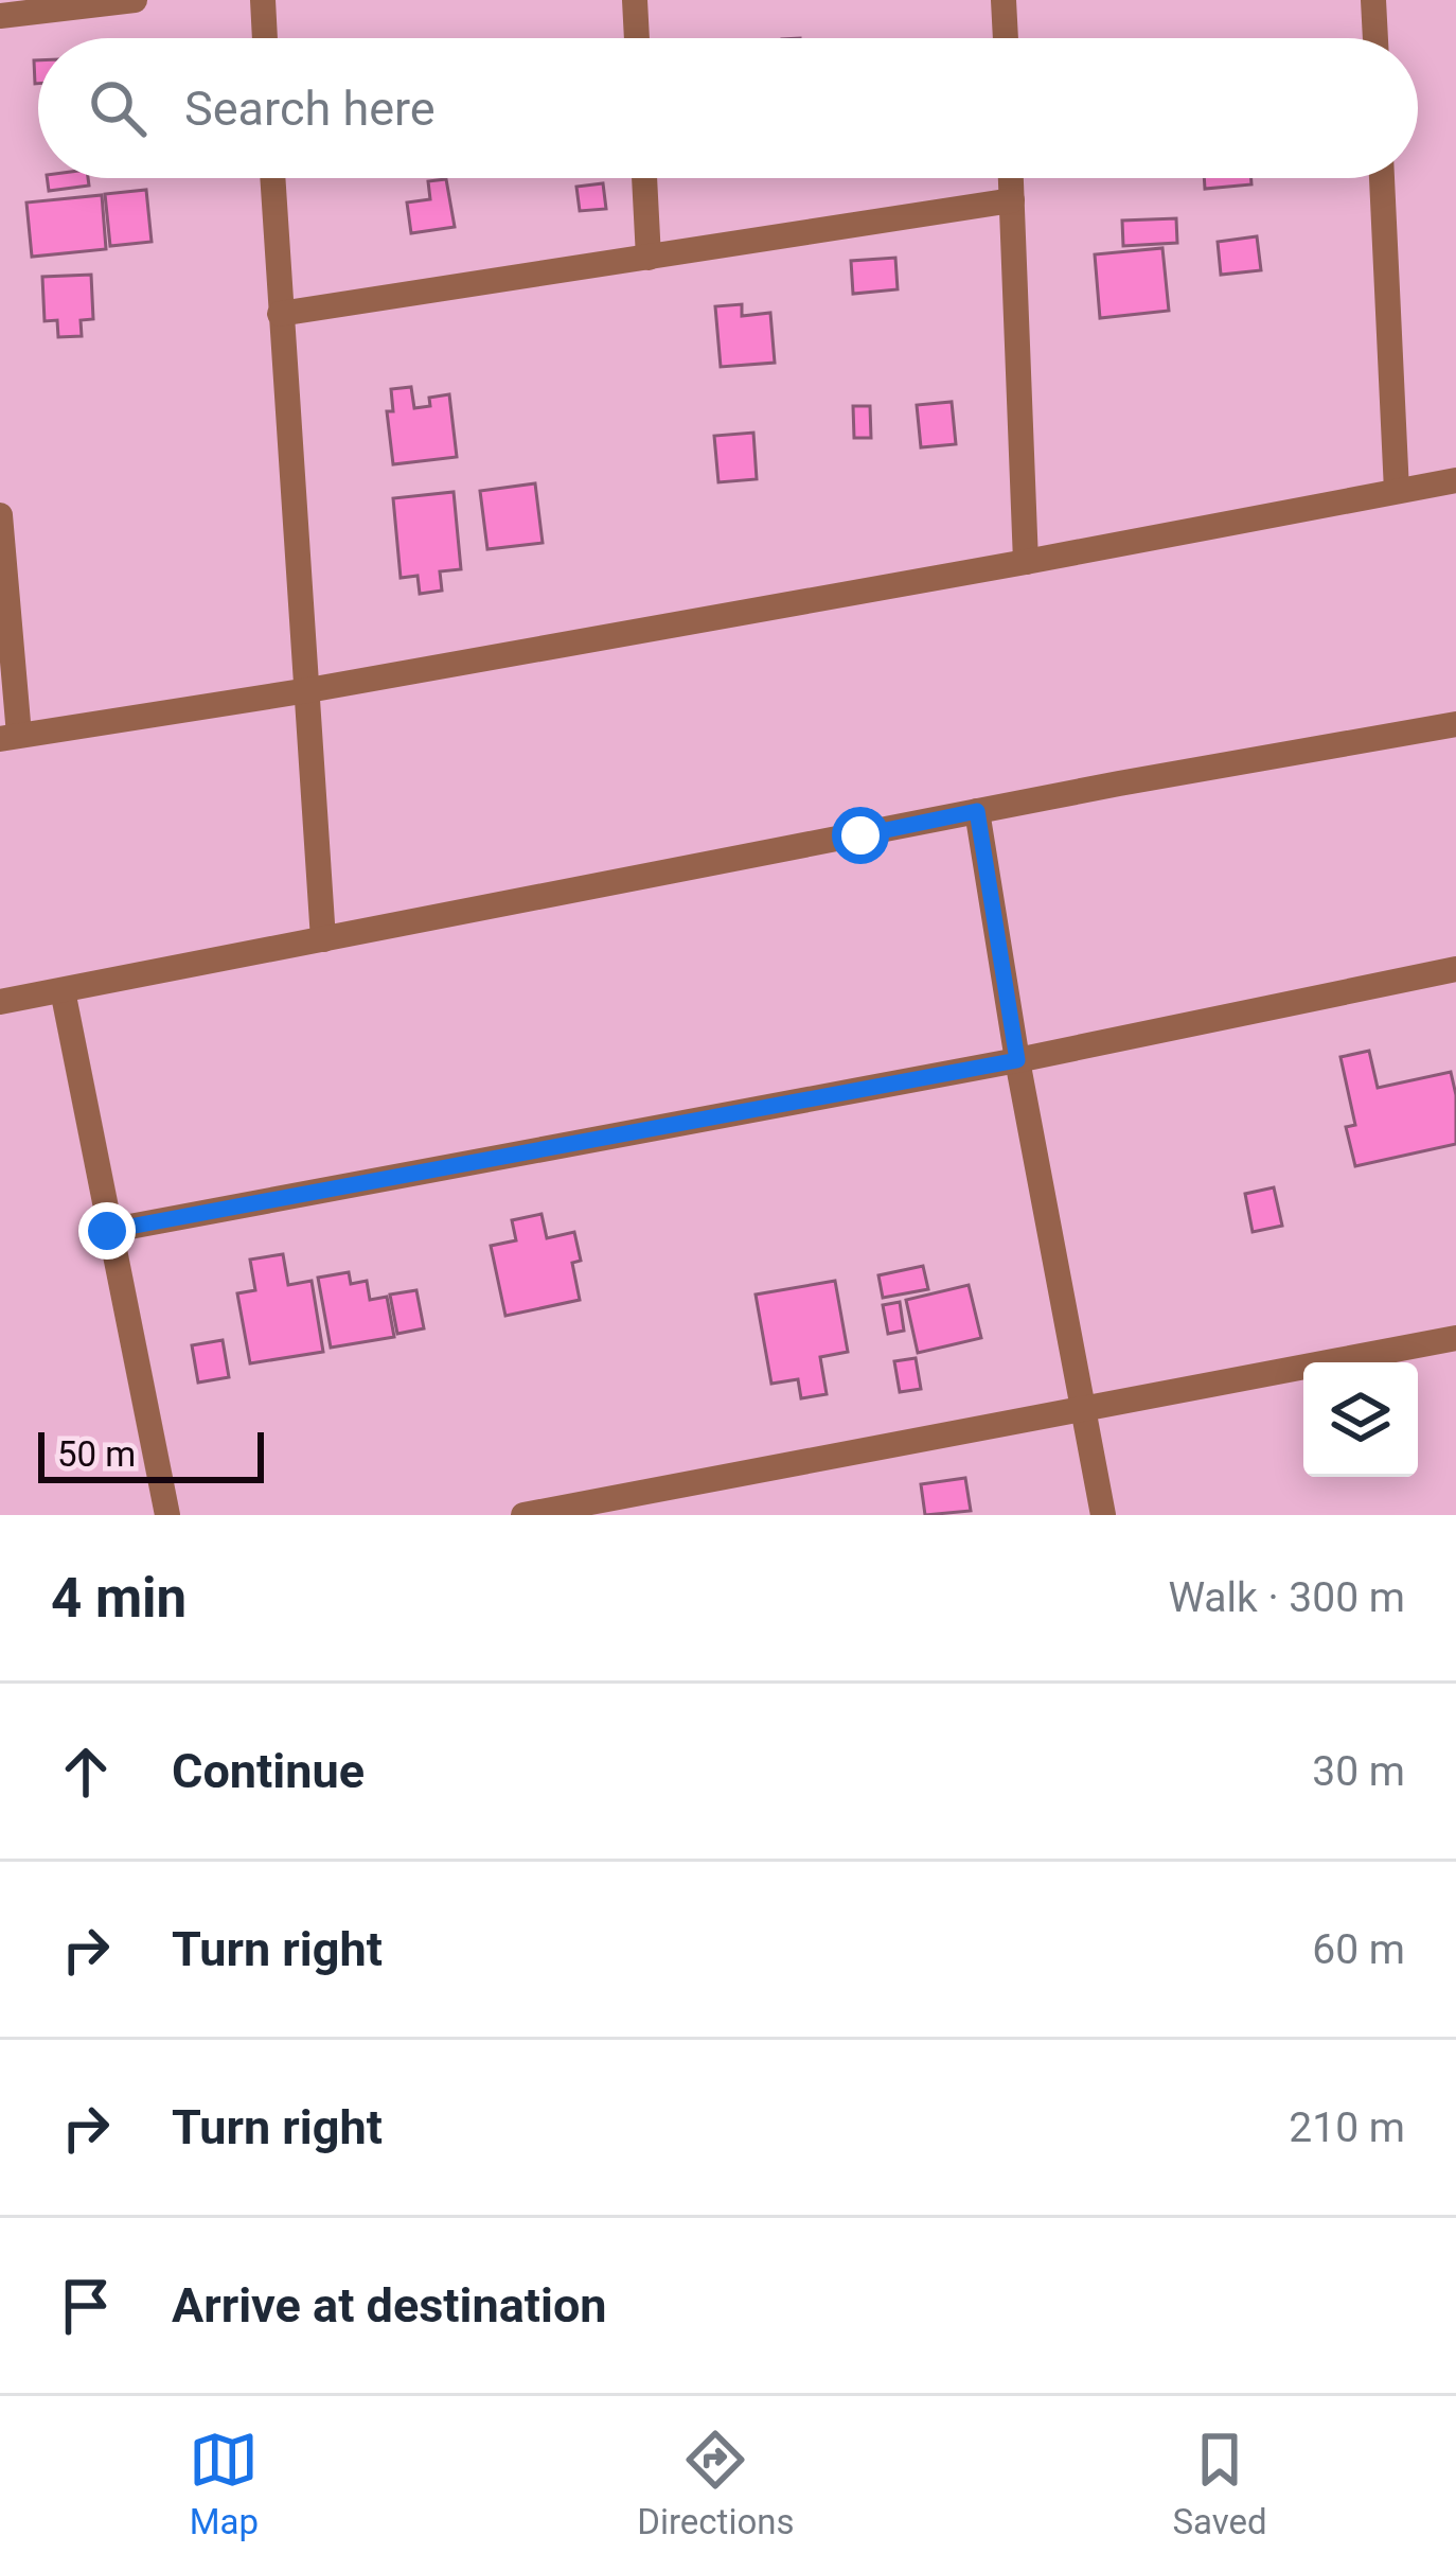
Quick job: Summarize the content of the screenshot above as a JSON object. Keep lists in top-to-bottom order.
{
  "scale_bar": "50 m",
  "page": {
    "search": "Search here",
    "scale": "50 m",
    "heading": ["4 min", "Walk · 300 m"],
    "list": [
      ["Continue", "30 m"],
      ["Turn right", "60 m"],
      ["Turn right", "210 m"],
      "Arrive at destination"
    ],
    "nav": ["Map", "Directions", "Saved"]
  }
}
